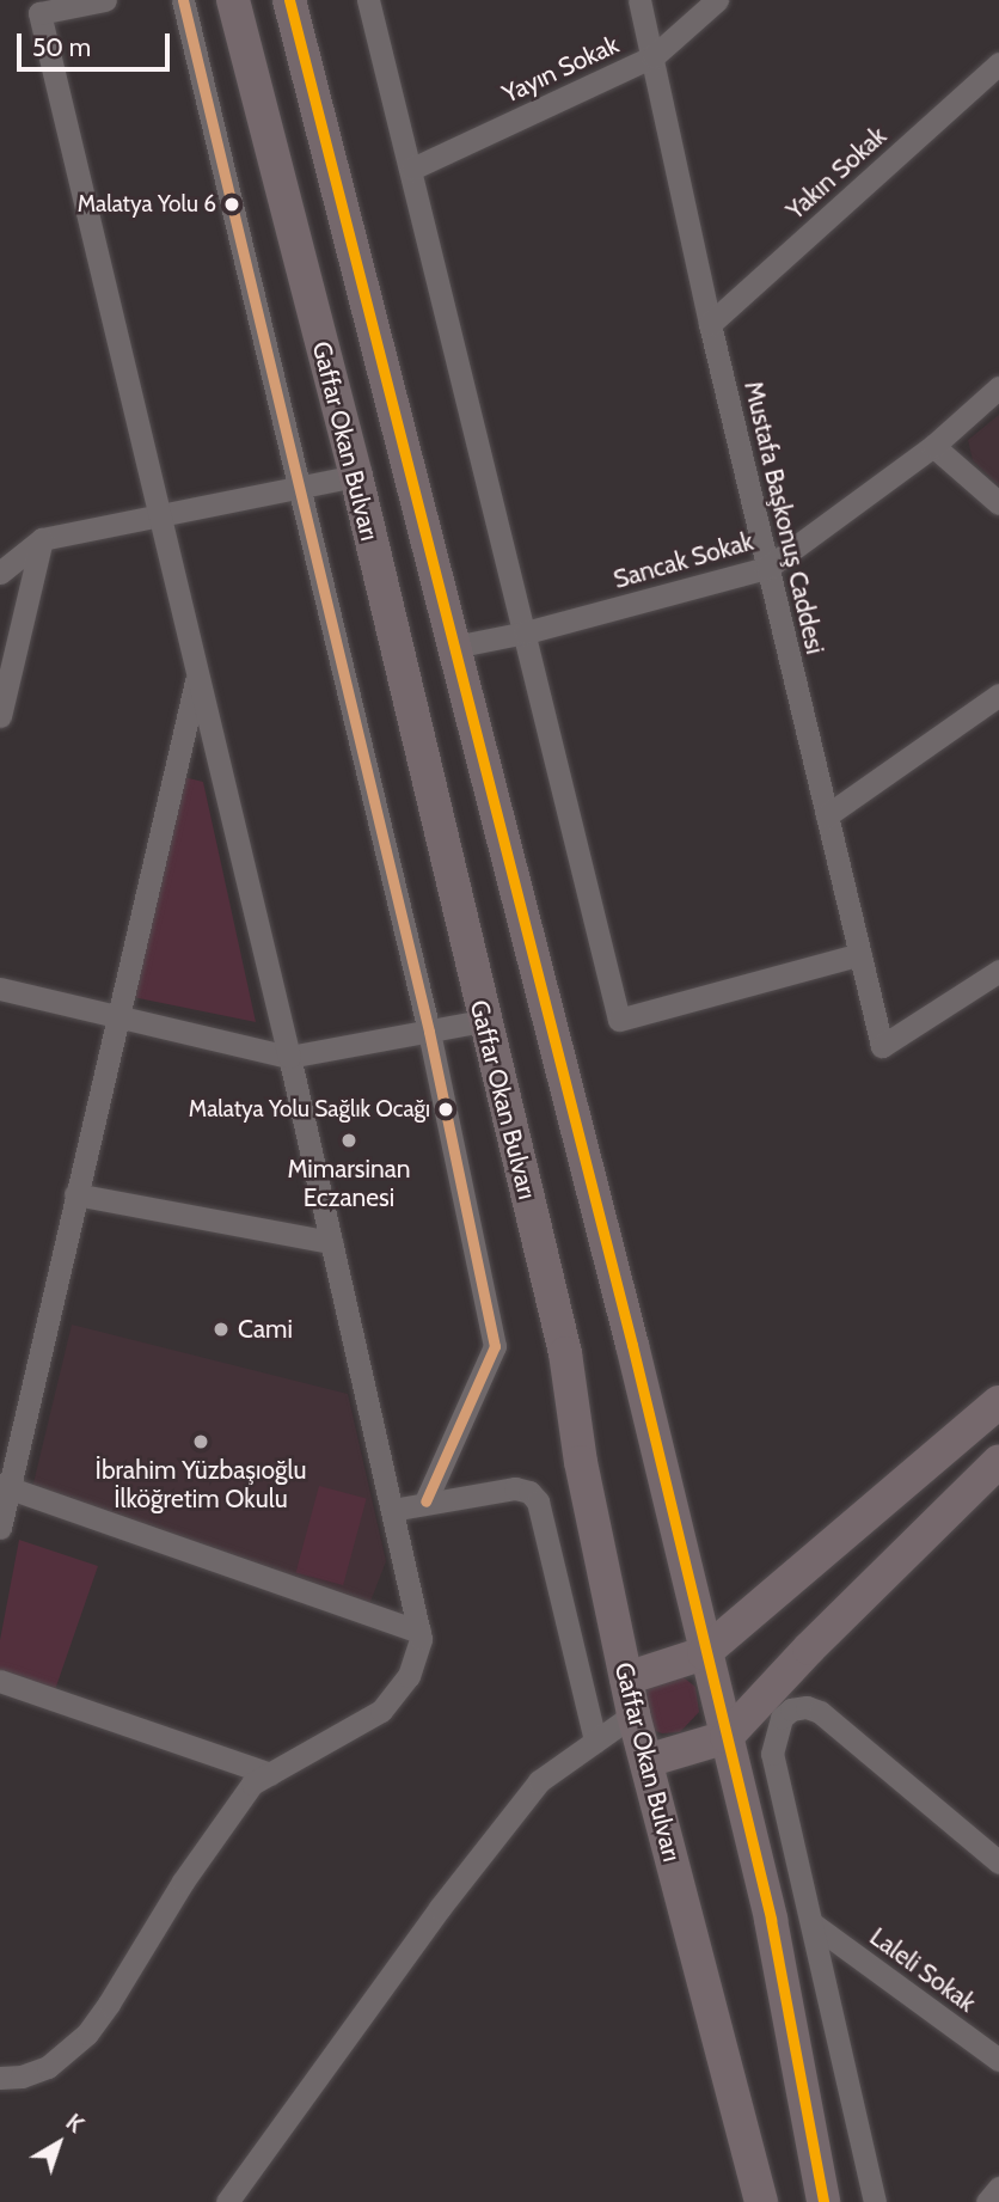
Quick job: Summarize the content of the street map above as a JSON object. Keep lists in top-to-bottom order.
{
  "streets": {
    "highway": ["Gaffar Okan Bulvarı"],
    "street": [
      "Yayın Sokak",
      "Yakın Sokak",
      "Mustafa Başkonuş Caddesi",
      "Sancak Sokak",
      "Laleli Sokak"
    ]
  },
  "crossings": [
    ["Yayın Sokak", "Mustafa Başkonuş Caddesi"],
    ["Yakın Sokak", "Mustafa Başkonuş Caddesi"],
    ["Mustafa Başkonuş Caddesi", "Sancak Sokak"]
  ],
  "places": [
    "Malatya Yolu 6",
    "Malatya Yolu Sağlık Ocağı",
    "Mimarsinan Eczanesi",
    "Cami",
    "İbrahim Yüzbaşıoğlu İlköğretim Okulu"
  ],
  "scale_bar": "50 m",
  "north": "top right"
}
